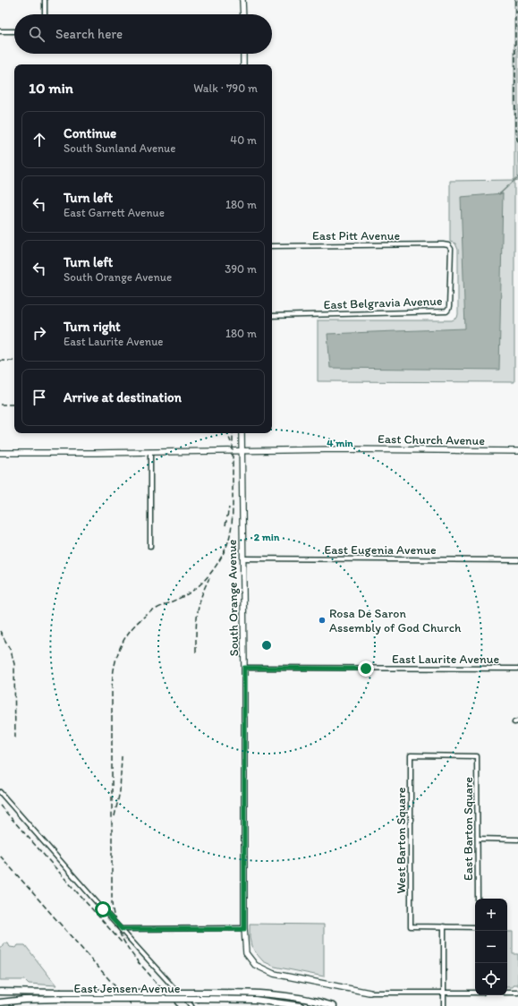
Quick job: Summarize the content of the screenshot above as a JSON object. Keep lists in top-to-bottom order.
{
  "streets": {
    "main road": ["East Jensen Avenue"],
    "street": [
      "East Pitt Avenue",
      "East Belgravia Avenue",
      "East Church Avenue",
      "East Eugenia Avenue",
      "South Orange Avenue",
      "East Laurite Avenue",
      "East Barton Square",
      "West Barton Square"
    ]
  },
  "crossings": [
    ["East Pitt Avenue", "East Belgravia Avenue"],
    ["East Church Avenue", "South Orange Avenue"],
    ["East Eugenia Avenue", "South Orange Avenue"],
    ["South Orange Avenue", "East Laurite Avenue"],
    ["East Barton Square", "West Barton Square"]
  ],
  "places": ["Rosa De Saron Assembly of God Church"],
  "page": {
    "search": "Search here",
    "heading": ["10 min", "Walk · 790 m"],
    "list": [
      ["Continue", "South Sunland Avenue", "40 m"],
      ["Turn left", "East Garrett Avenue", "180 m"],
      ["Turn left", "South Orange Avenue", "390 m"],
      ["Turn right", "East Laurite Avenue", "180 m"],
      "Arrive at destination"
    ],
    "map_buttons": ["+", "−"]
  },
  "rings": ["4 min", "2 min"]
}
